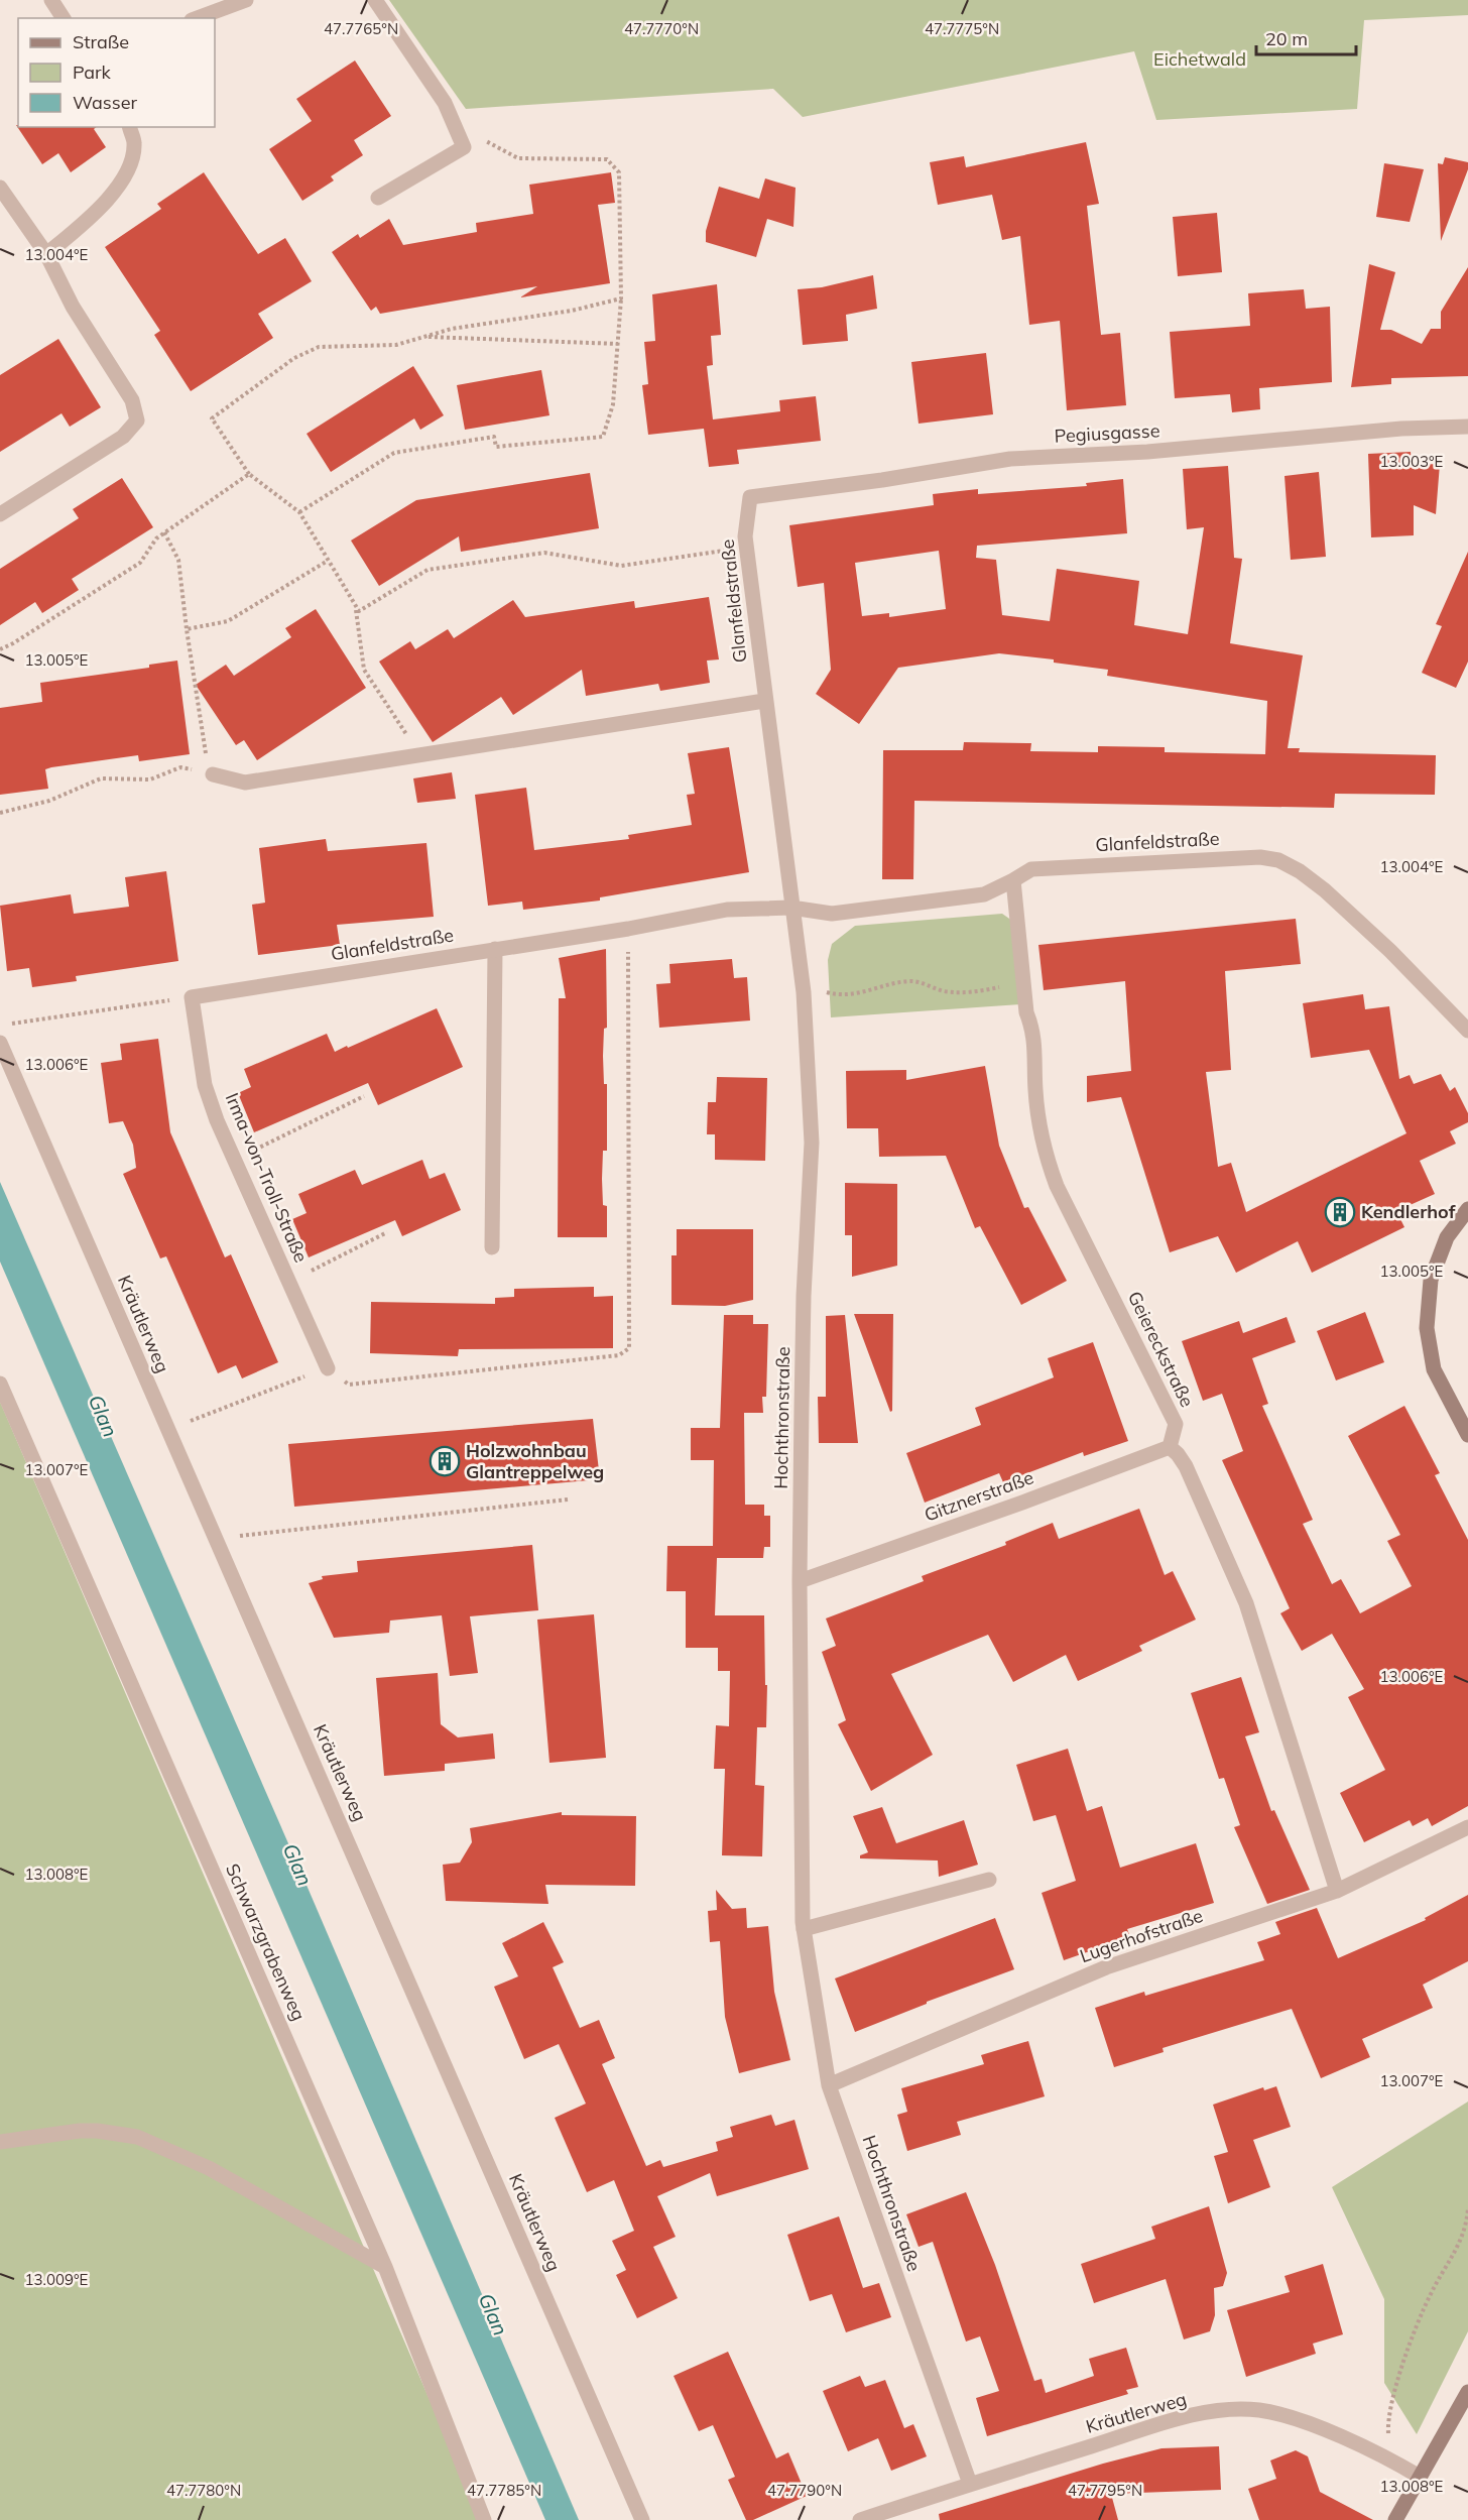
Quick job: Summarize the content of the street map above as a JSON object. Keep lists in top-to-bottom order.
{
  "streets": {
    "street": [
      "Pegiusgasse",
      "Glanfeldstraße",
      "Irma-von-Troll-Straße",
      "Kräutlerweg",
      "Geiereckstraße",
      "Hochthronstraße",
      "Gitznerstraße",
      "Lugerhofstraße",
      "Schwarzgrabenweg"
    ]
  },
  "crossings": [
    ["Pegiusgasse", "Glanfeldstraße"],
    ["Glanfeldstraße", "Irma-von-Troll-Straße"],
    ["Glanfeldstraße", "Geiereckstraße"],
    ["Glanfeldstraße", "Hochthronstraße"],
    ["Kräutlerweg", "Hochthronstraße"],
    ["Geiereckstraße", "Gitznerstraße"],
    ["Hochthronstraße", "Gitznerstraße"],
    ["Hochthronstraße", "Lugerhofstraße"]
  ],
  "water": ["Glan"],
  "parks": ["Eichetwald"],
  "places": {
    "building": ["Kendlerhof", "Holzwohnbau Glantreppelweg"]
  },
  "legend": ["Straße", "Park", "Wasser"],
  "scale_bar": "20 m",
  "coordinates": [
    "47.7765°N",
    "47.7770°N",
    "47.7775°N",
    "13.004°E",
    "13.003°E",
    "13.005°E",
    "13.006°E",
    "13.007°E",
    "13.008°E",
    "13.009°E",
    "47.7780°N",
    "47.7785°N",
    "47.7790°N",
    "47.7795°N"
  ]
}
